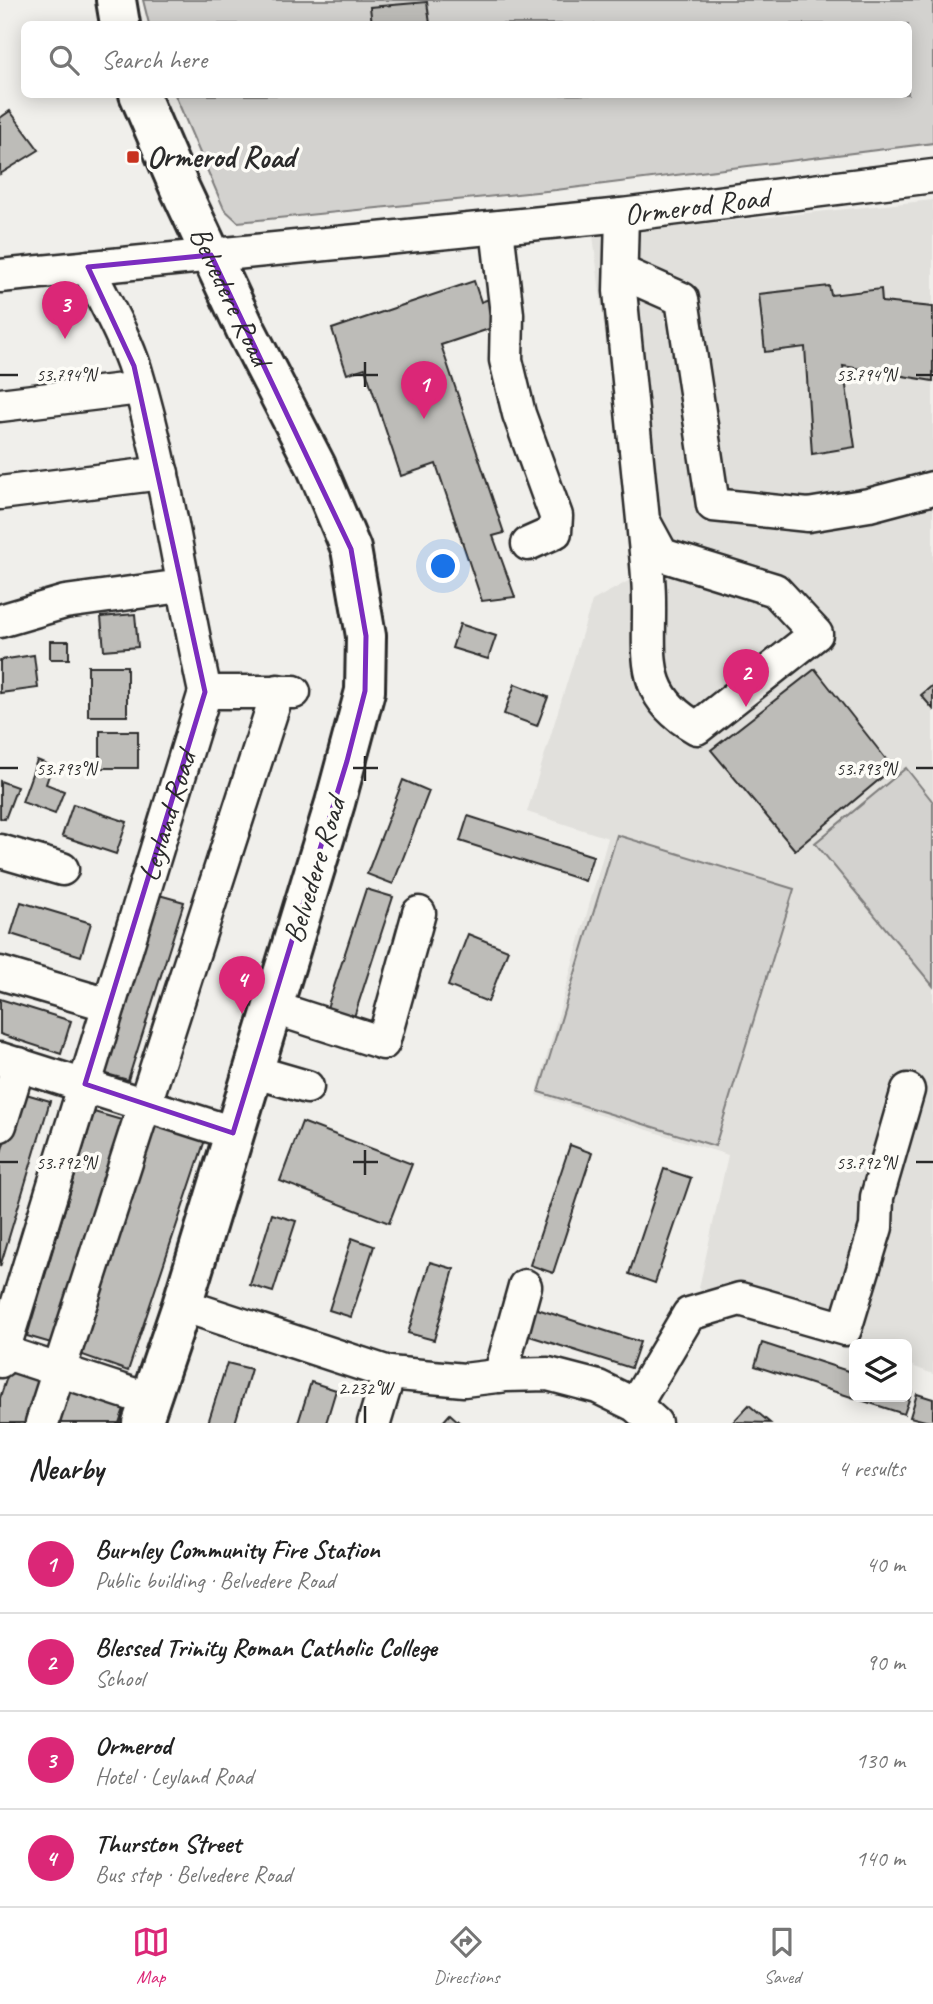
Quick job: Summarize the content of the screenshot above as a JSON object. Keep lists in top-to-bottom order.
{
  "streets": {
    "highway": ["Belvedere Road"],
    "street": ["Ormerod Road", "Leyland Road"]
  },
  "crossings": [
    ["Ormerod Road", "Belvedere Road"],
    ["Ormerod Road", "Leyland Road"]
  ],
  "places": {
    "transit": ["Ormerod Road"]
  },
  "page": {
    "search": "Search here",
    "pins": [
      "3",
      "1",
      "2",
      "4"
    ],
    "heading": ["Nearby", "4 results"],
    "list": [
      {
        "mark": "1",
        "name": "Burnley Community Fire Station",
        "note": "Public building · Belvedere Road",
        "value": "40 m"
      },
      {
        "mark": "2",
        "name": "Blessed Trinity Roman Catholic College",
        "note": "School",
        "value": "90 m"
      },
      {
        "mark": "3",
        "name": "Ormerod",
        "note": "Hotel · Leyland Road",
        "value": "130 m"
      },
      {
        "mark": "4",
        "name": "Thurston Street",
        "note": "Bus stop · Belvedere Road",
        "value": "140 m"
      }
    ],
    "nav": ["Map", "Directions", "Saved"]
  },
  "coordinates": [
    "53.794°N",
    "53.793°N",
    "53.792°N",
    "2.232°W"
  ]
}
